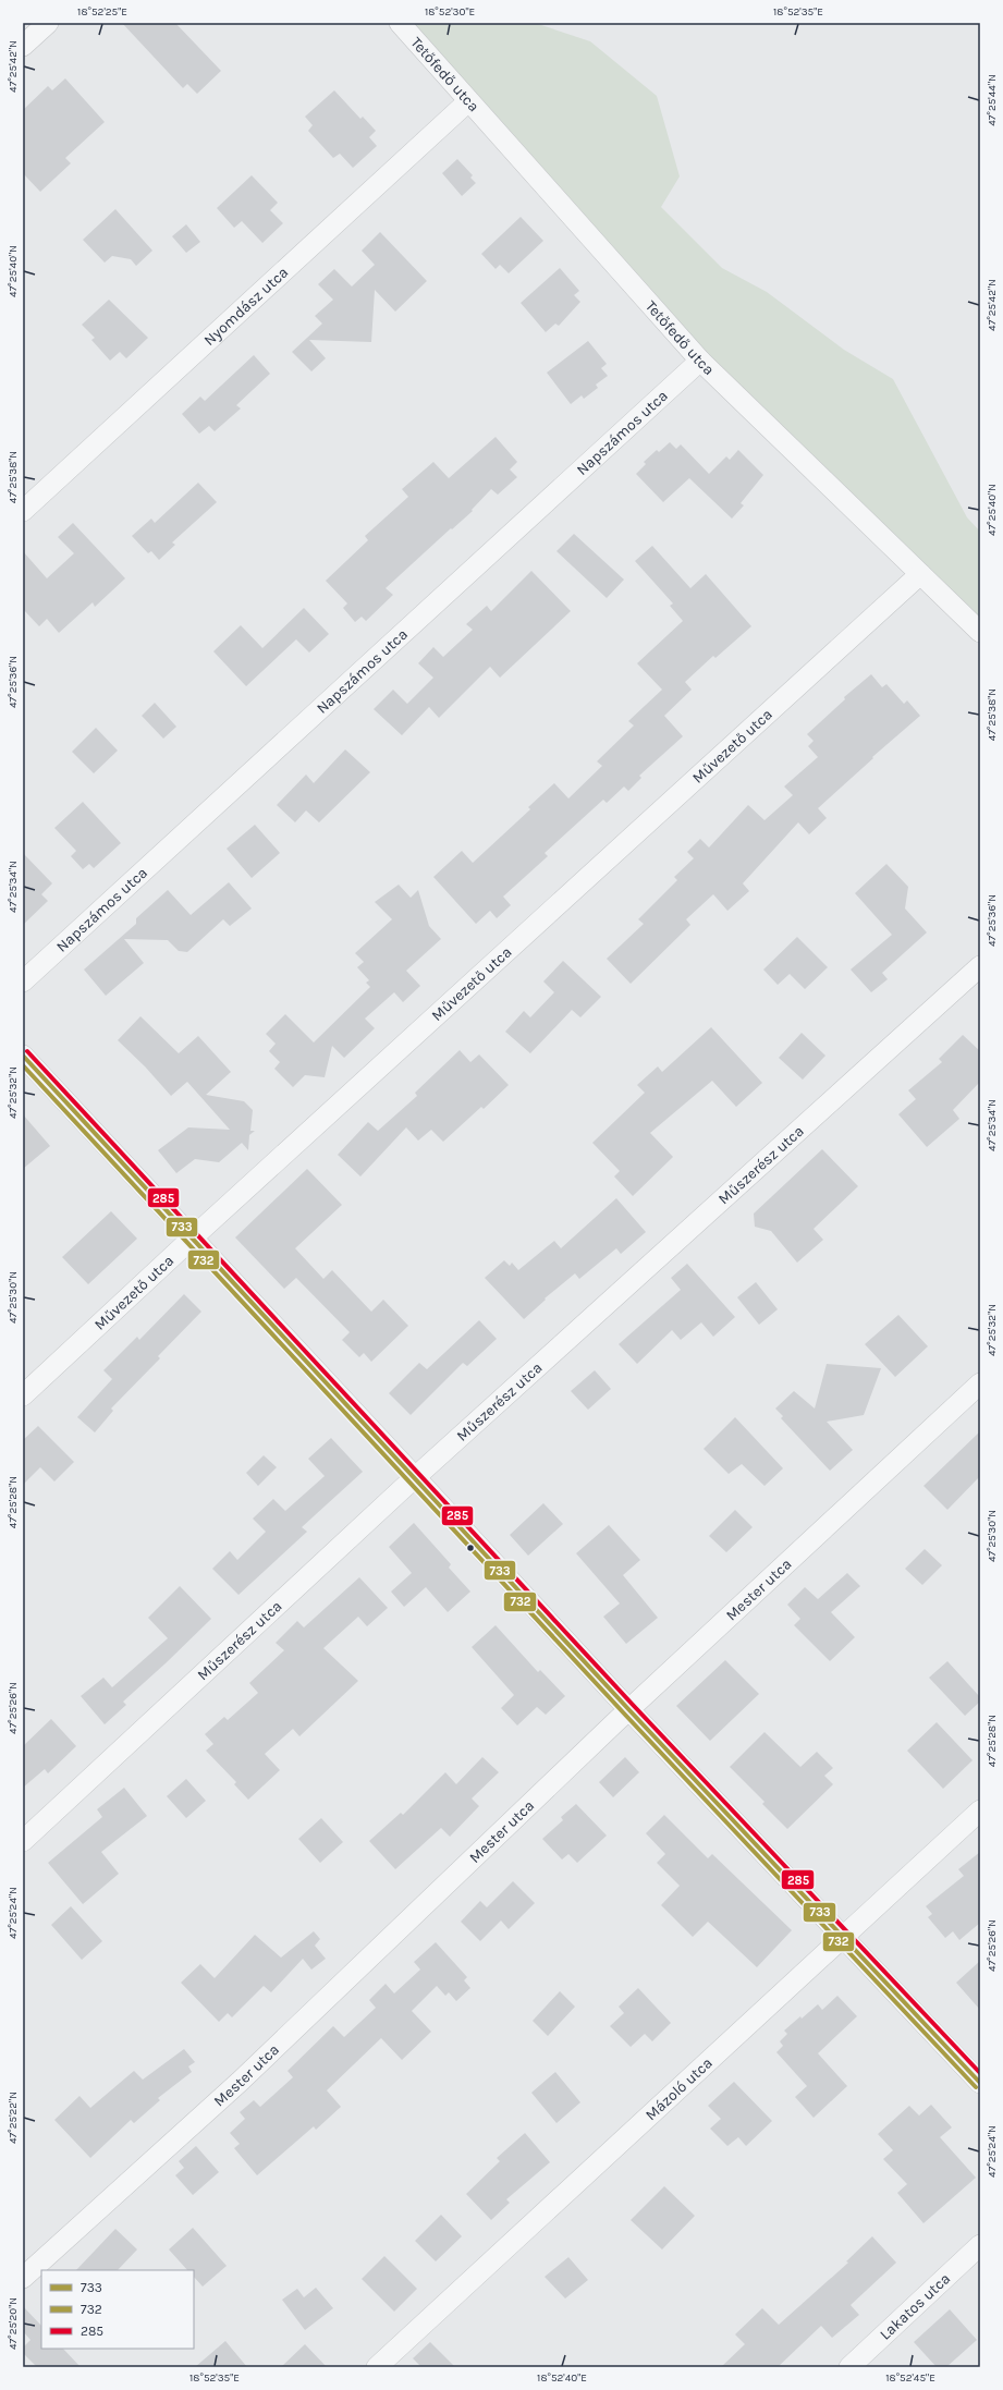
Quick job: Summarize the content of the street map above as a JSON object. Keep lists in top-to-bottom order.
{
  "streets": {
    "street": [
      "Tetőfedő utca",
      "Nyomdász utca",
      "Napszámos utca",
      "Művezető utca",
      "Műszerész utca",
      "Mester utca",
      "Mázoló utca",
      "Lakatos utca"
    ]
  },
  "crossings": [
    ["Tetőfedő utca", "Nyomdász utca"],
    ["Tetőfedő utca", "Napszámos utca"],
    ["Tetőfedő utca", "Művezető utca"]
  ],
  "lines": ["transit line 285", "transit line 733", "transit line 732"],
  "legend": ["733", "732", "285"],
  "coordinates": [
    "18°52'25\"E",
    "18°52'30\"E",
    "18°52'35\"E",
    "47°25'42\"N",
    "47°25'44\"N",
    "47°25'40\"N",
    "47°25'38\"N",
    "47°25'36\"N",
    "47°25'34\"N",
    "47°25'32\"N",
    "47°25'30\"N",
    "47°25'28\"N",
    "47°25'26\"N",
    "47°25'24\"N",
    "47°25'22\"N",
    "47°25'20\"N",
    "18°52'40\"E",
    "18°52'45\"E"
  ]
}
